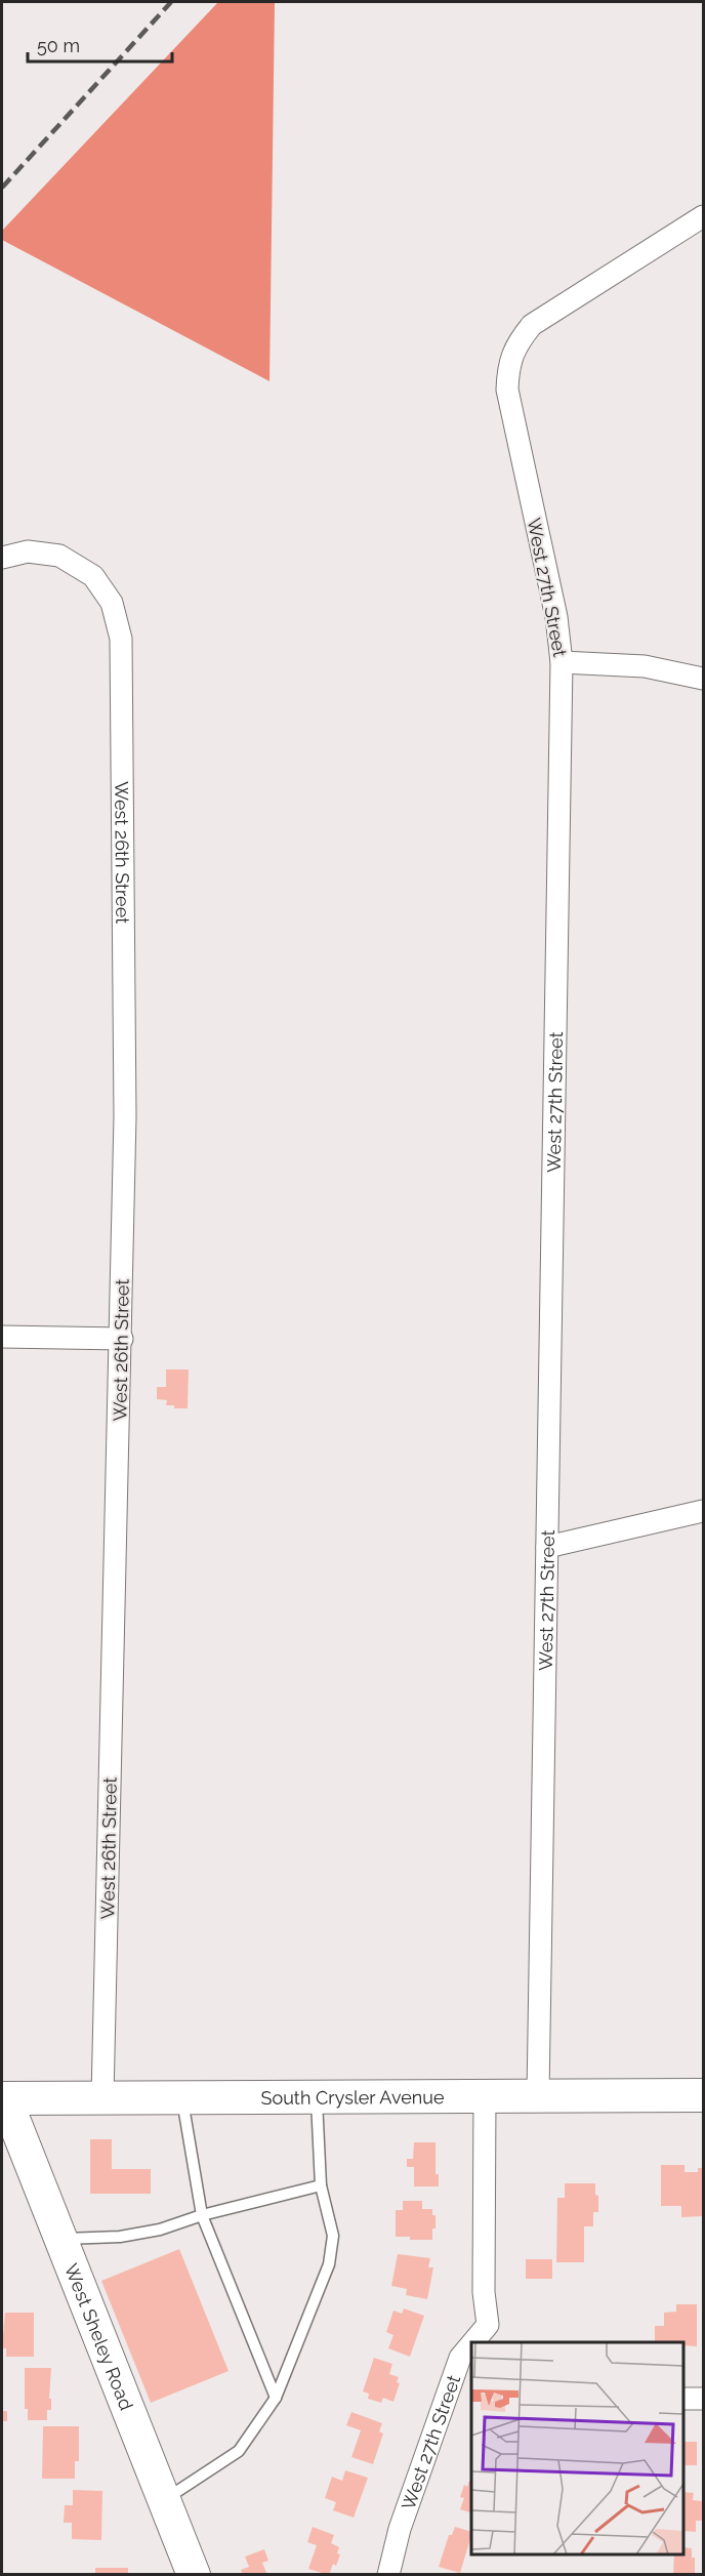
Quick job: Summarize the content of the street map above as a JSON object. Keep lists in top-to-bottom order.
{
  "streets": {
    "main road": ["South Crysler Avenue", "West Sheley Road"],
    "street": ["West 27th Street", "West 26th Street"]
  },
  "crossings": [
    ["West 27th Street", "South Crysler Avenue"],
    ["West 26th Street", "South Crysler Avenue"],
    ["South Crysler Avenue", "West Sheley Road"]
  ],
  "scale_bar": "50 m"
}
